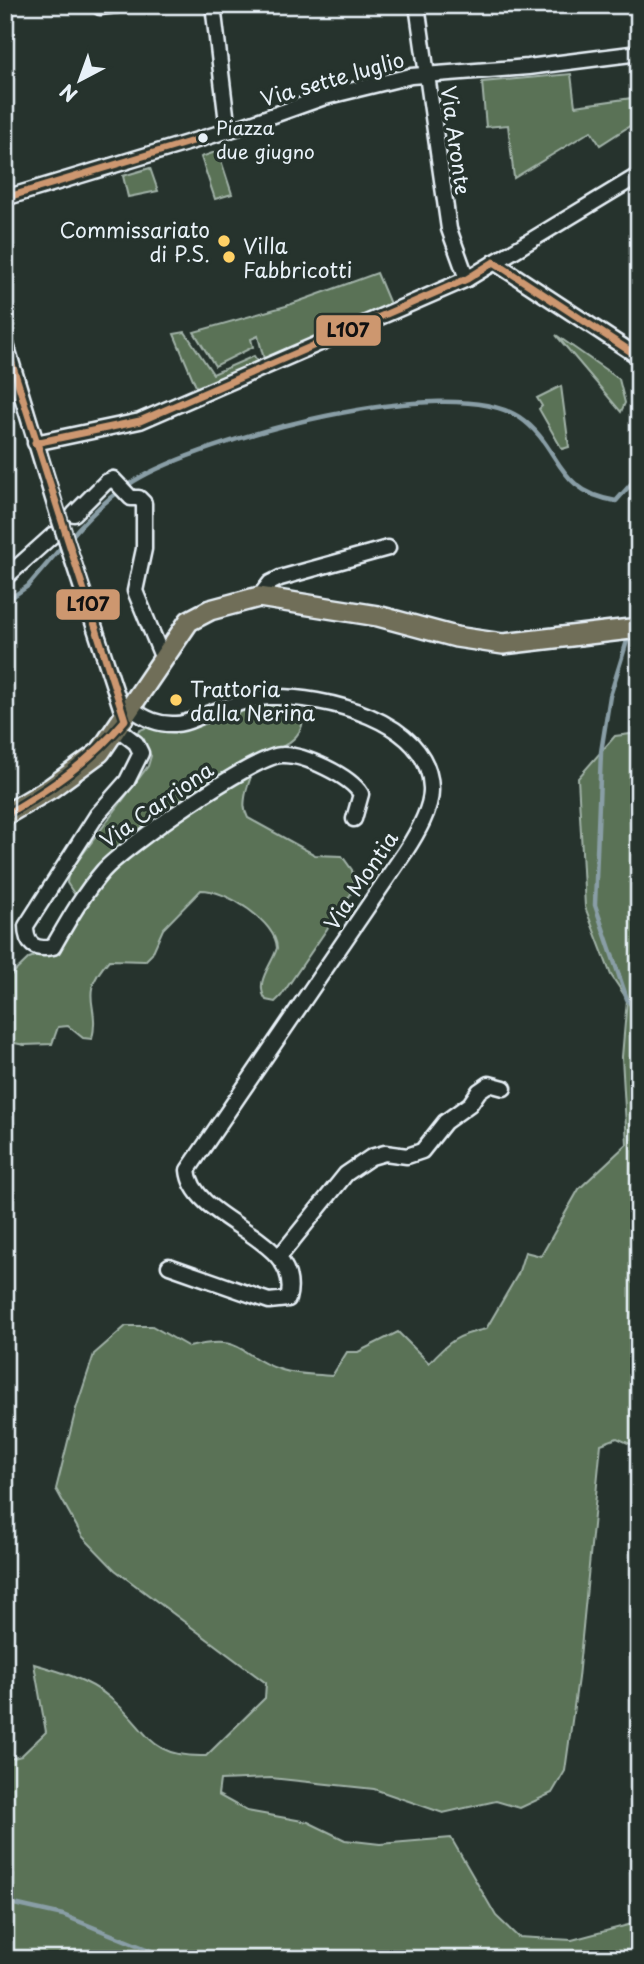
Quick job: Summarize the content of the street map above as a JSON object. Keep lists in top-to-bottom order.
{
  "streets": {
    "street": [
      "Via sette luglio",
      "Via Aronte",
      "Via Carriona",
      "Via Montia"
    ]
  },
  "crossings": [
    ["Via sette luglio", "Via Aronte"],
    ["Via Carriona", "Via Montia"]
  ],
  "places": [
    "Piazza due giugno",
    "Commissariato di P.S.",
    "Villa Fabbricotti",
    "Trattoria dalla Nerina"
  ],
  "lines": ["transit line L107"],
  "north": "bottom left"
}
